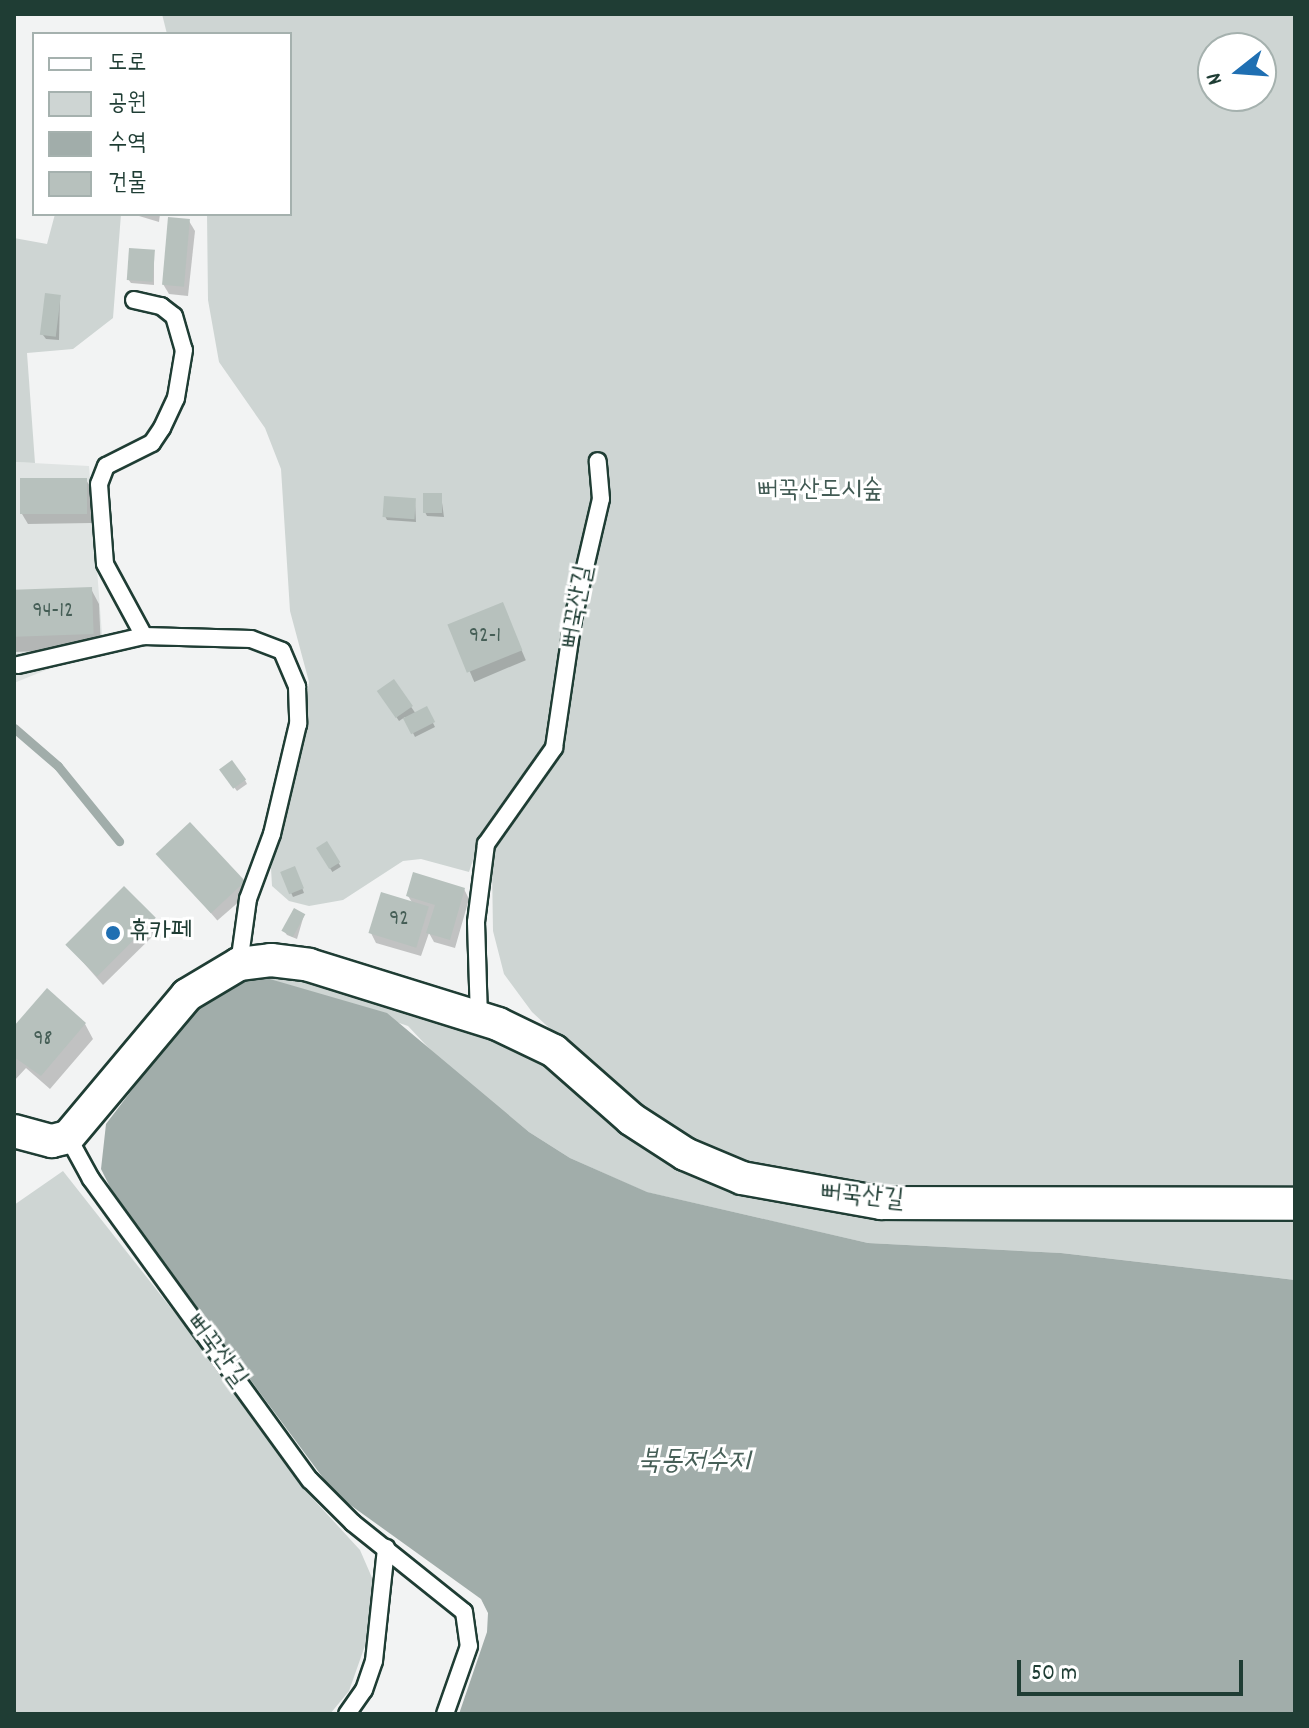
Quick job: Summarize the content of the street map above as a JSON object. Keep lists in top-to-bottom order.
{
  "streets": {
    "street": ["뻐꾹산길"]
  },
  "water": ["북동저수지"],
  "parks": ["뻐꾹산도시숲"],
  "places": ["휴카페"],
  "house_numbers": [
    "94-12",
    "92-1",
    "92",
    "98"
  ],
  "legend": [
    "도로",
    "공원",
    "수역",
    "건물"
  ],
  "scale_bar": "50 m",
  "north": "left"
}
